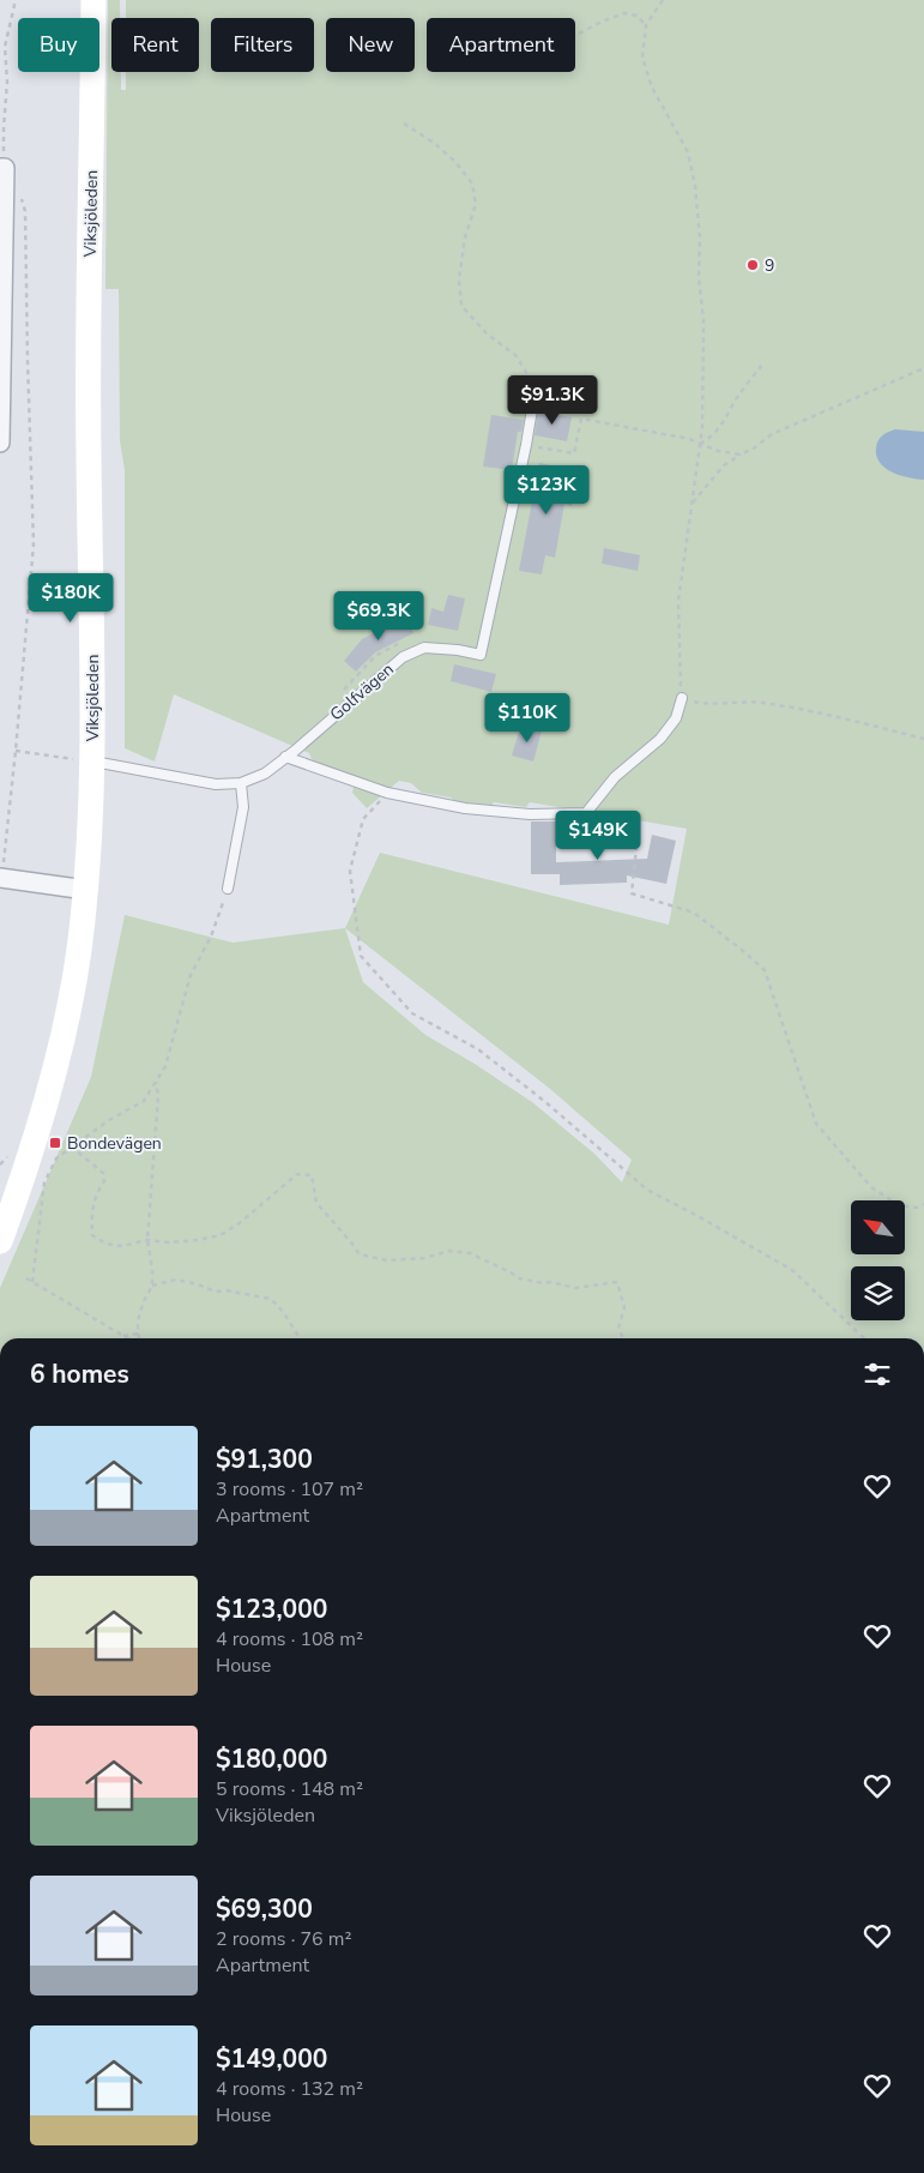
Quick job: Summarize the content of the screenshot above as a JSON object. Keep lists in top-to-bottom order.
{
  "streets": {
    "main road": ["Viksjöleden"],
    "lane": ["Golfvägen"]
  },
  "crossings": [
    ["Viksjöleden", "Golfvägen"]
  ],
  "places": {
    "other": ["9"],
    "transit": ["Bondevägen"]
  },
  "north": "top left",
  "page": {
    "chip": [
      "Buy",
      "Rent",
      "Filters",
      "New",
      "Apartment"
    ],
    "price": [
      "$91.3K",
      "$123K",
      "$180K",
      "$69.3K",
      "$110K",
      "$149K"
    ],
    "heading": "6 homes",
    "list": [
      {
        "name": "$91,300",
        "note": "3 rooms · 107 m² · Apartment"
      },
      {
        "name": "$123,000",
        "note": "4 rooms · 108 m² · House"
      },
      {
        "name": "$180,000",
        "note": "5 rooms · 148 m² · Viksjöleden"
      },
      {
        "name": "$69,300",
        "note": "2 rooms · 76 m² · Apartment"
      },
      {
        "name": "$149,000",
        "note": "4 rooms · 132 m² · House"
      }
    ]
  }
}
